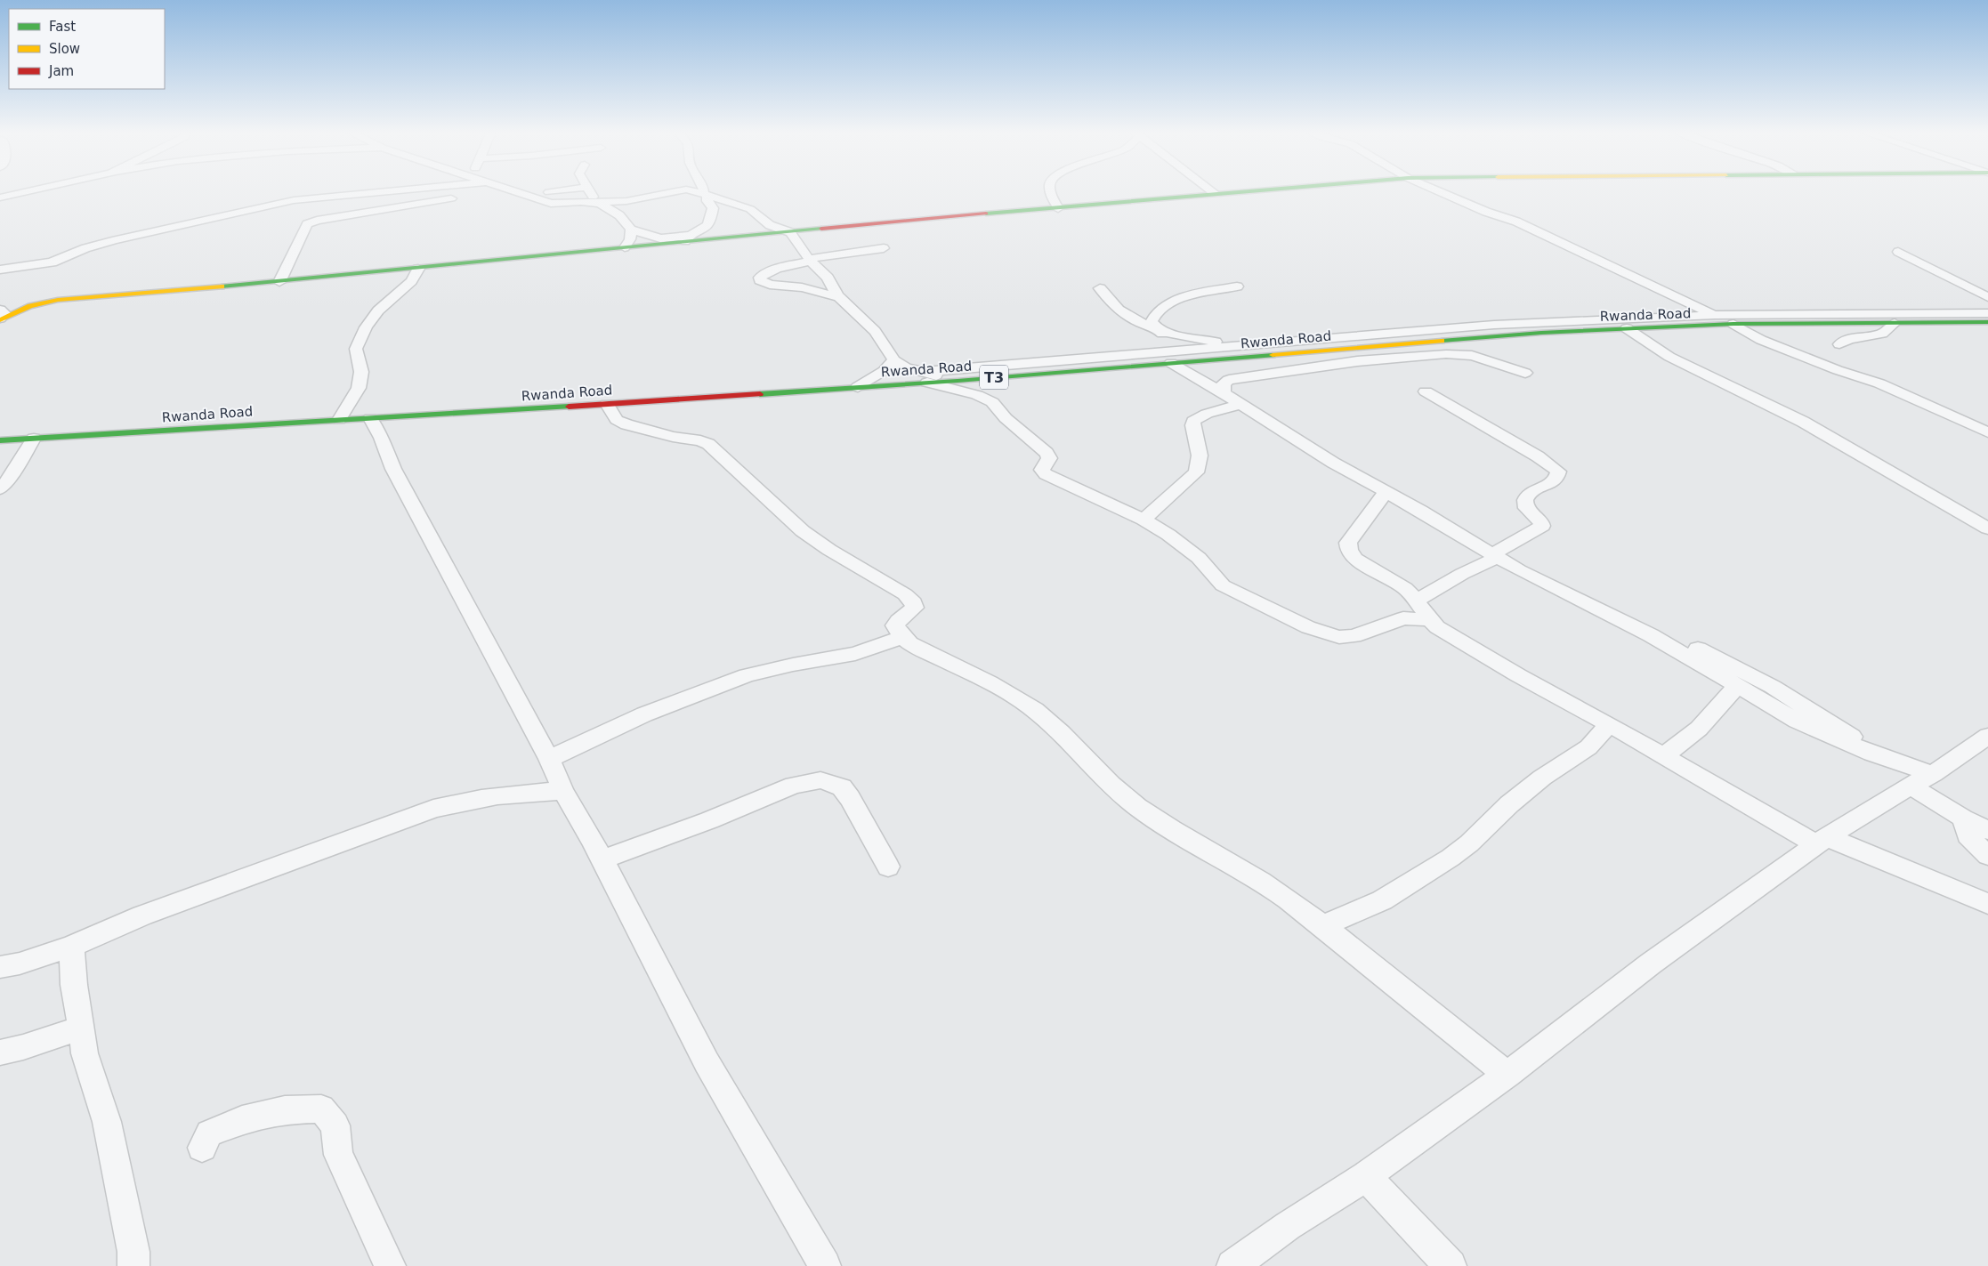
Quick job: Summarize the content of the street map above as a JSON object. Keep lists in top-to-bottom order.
{
  "streets": {
    "main road": ["Rwanda Road", "T3"]
  },
  "legend": ["Fast", "Slow", "Jam"]
}
